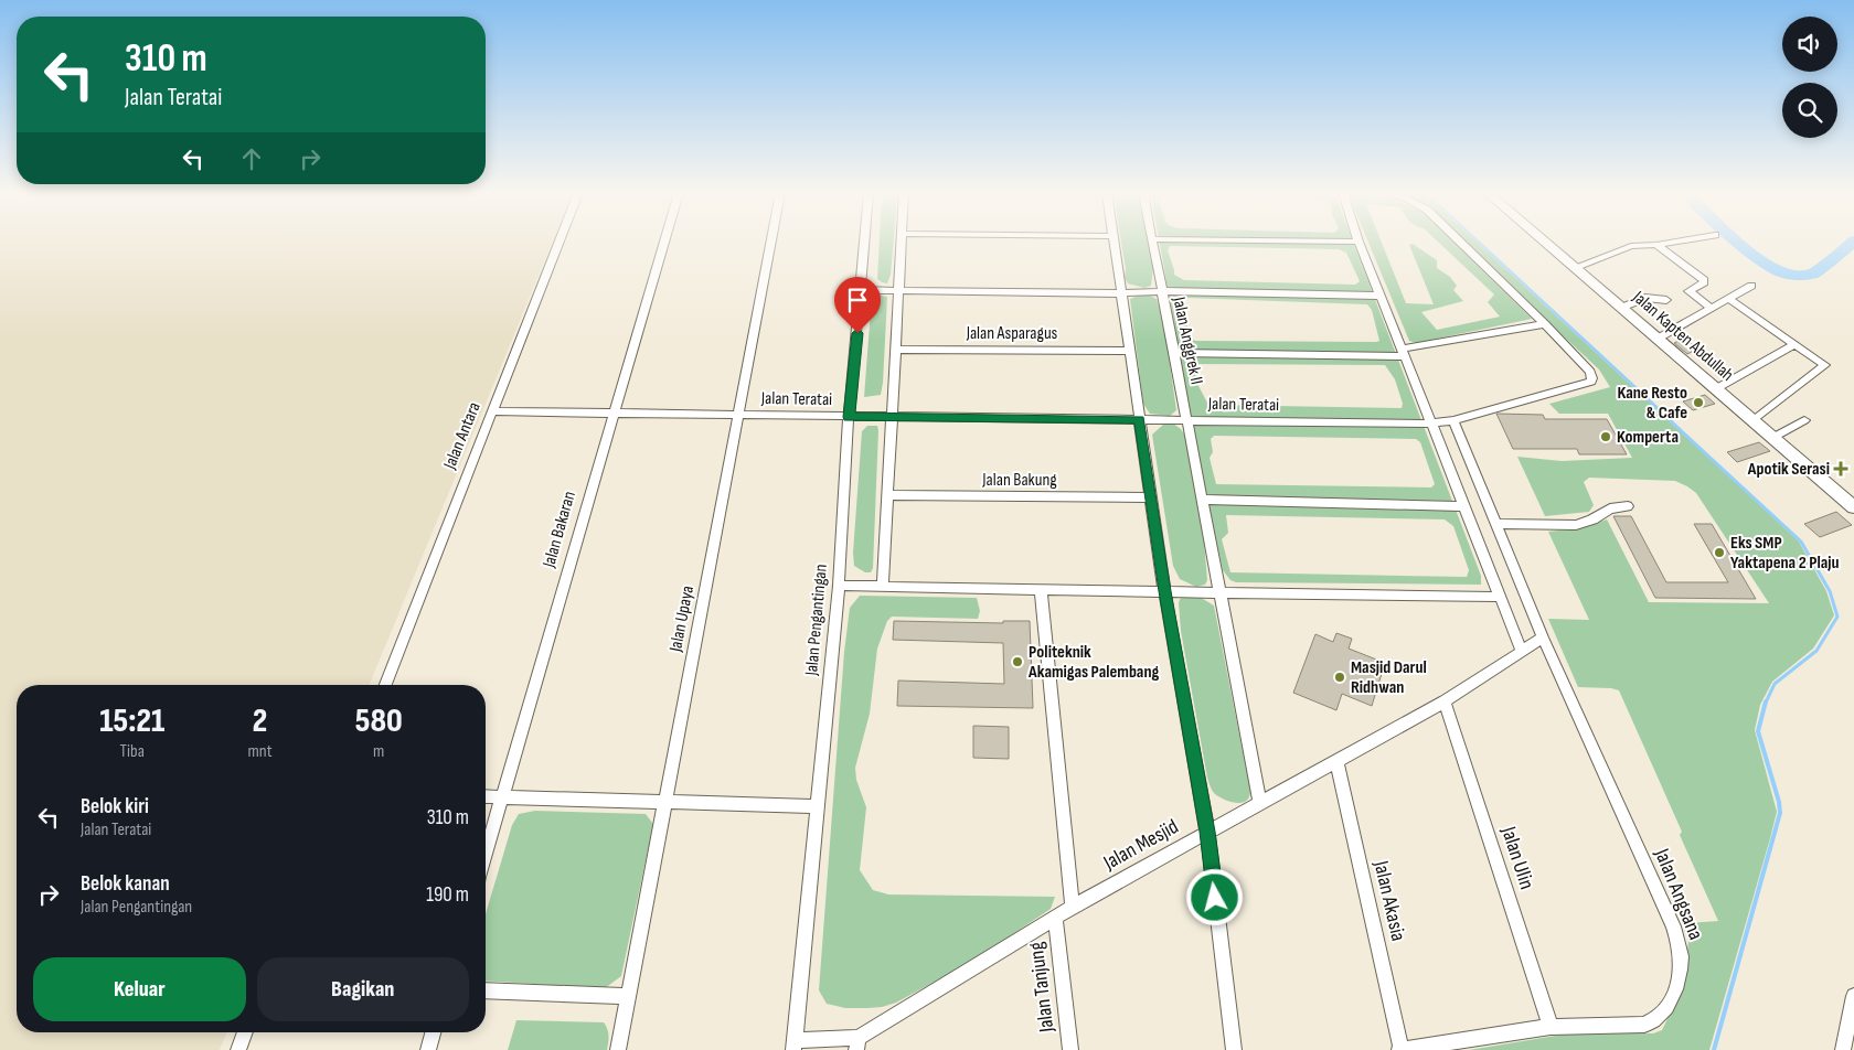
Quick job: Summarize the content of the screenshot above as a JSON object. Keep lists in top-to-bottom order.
{
  "streets": {
    "main road": ["Jalan Kapten Abdullah"],
    "street": [
      "Jalan Asparagus",
      "Jalan Anggrek II",
      "Jalan Teratai",
      "Jalan Antara",
      "Jalan Bakung",
      "Jalan Bakaran",
      "Jalan Upaya",
      "Jalan Pengantingan",
      "Jalan Mesjid",
      "Jalan Ulin",
      "Jalan Angsana",
      "Jalan Akasia",
      "Jalan Tanjung"
    ]
  },
  "crossings": [
    ["Jalan Anggrek II", "Jalan Teratai"],
    ["Jalan Anggrek II", "Jalan Mesjid"],
    ["Jalan Teratai", "Jalan Antara"],
    ["Jalan Teratai", "Jalan Bakaran"],
    ["Jalan Teratai", "Jalan Upaya"],
    ["Jalan Teratai", "Jalan Pengantingan"],
    ["Jalan Teratai", "Jalan Angsana"],
    ["Jalan Mesjid", "Jalan Ulin"],
    ["Jalan Mesjid", "Jalan Angsana"],
    ["Jalan Mesjid", "Jalan Akasia"],
    ["Jalan Mesjid", "Jalan Tanjung"],
    ["Jalan Ulin", "Jalan Angsana"],
    ["Jalan Angsana", "Jalan Akasia"]
  ],
  "places": {
    "other": [
      "Kane Resto & Cafe",
      "Komperta",
      "Eks SMP Yaktapena 2 Plaju",
      "Politeknik Akamigas Palembang",
      "Masjid Darul Ridhwan"
    ],
    "health": ["Apotik Serasi"]
  },
  "page": {
    "turn": ["310 m", "Jalan Teratai"],
    "eta": [
      "15:21",
      "Tiba",
      "2",
      "mnt",
      "580",
      "m"
    ],
    "list": [
      {
        "name": "Belok kiri",
        "note": "Jalan Teratai",
        "value": "310 m"
      },
      {
        "name": "Belok kanan",
        "note": "Jalan Pengantingan",
        "value": "190 m"
      }
    ],
    "buttons": ["Keluar", "Bagikan"]
  }
}
